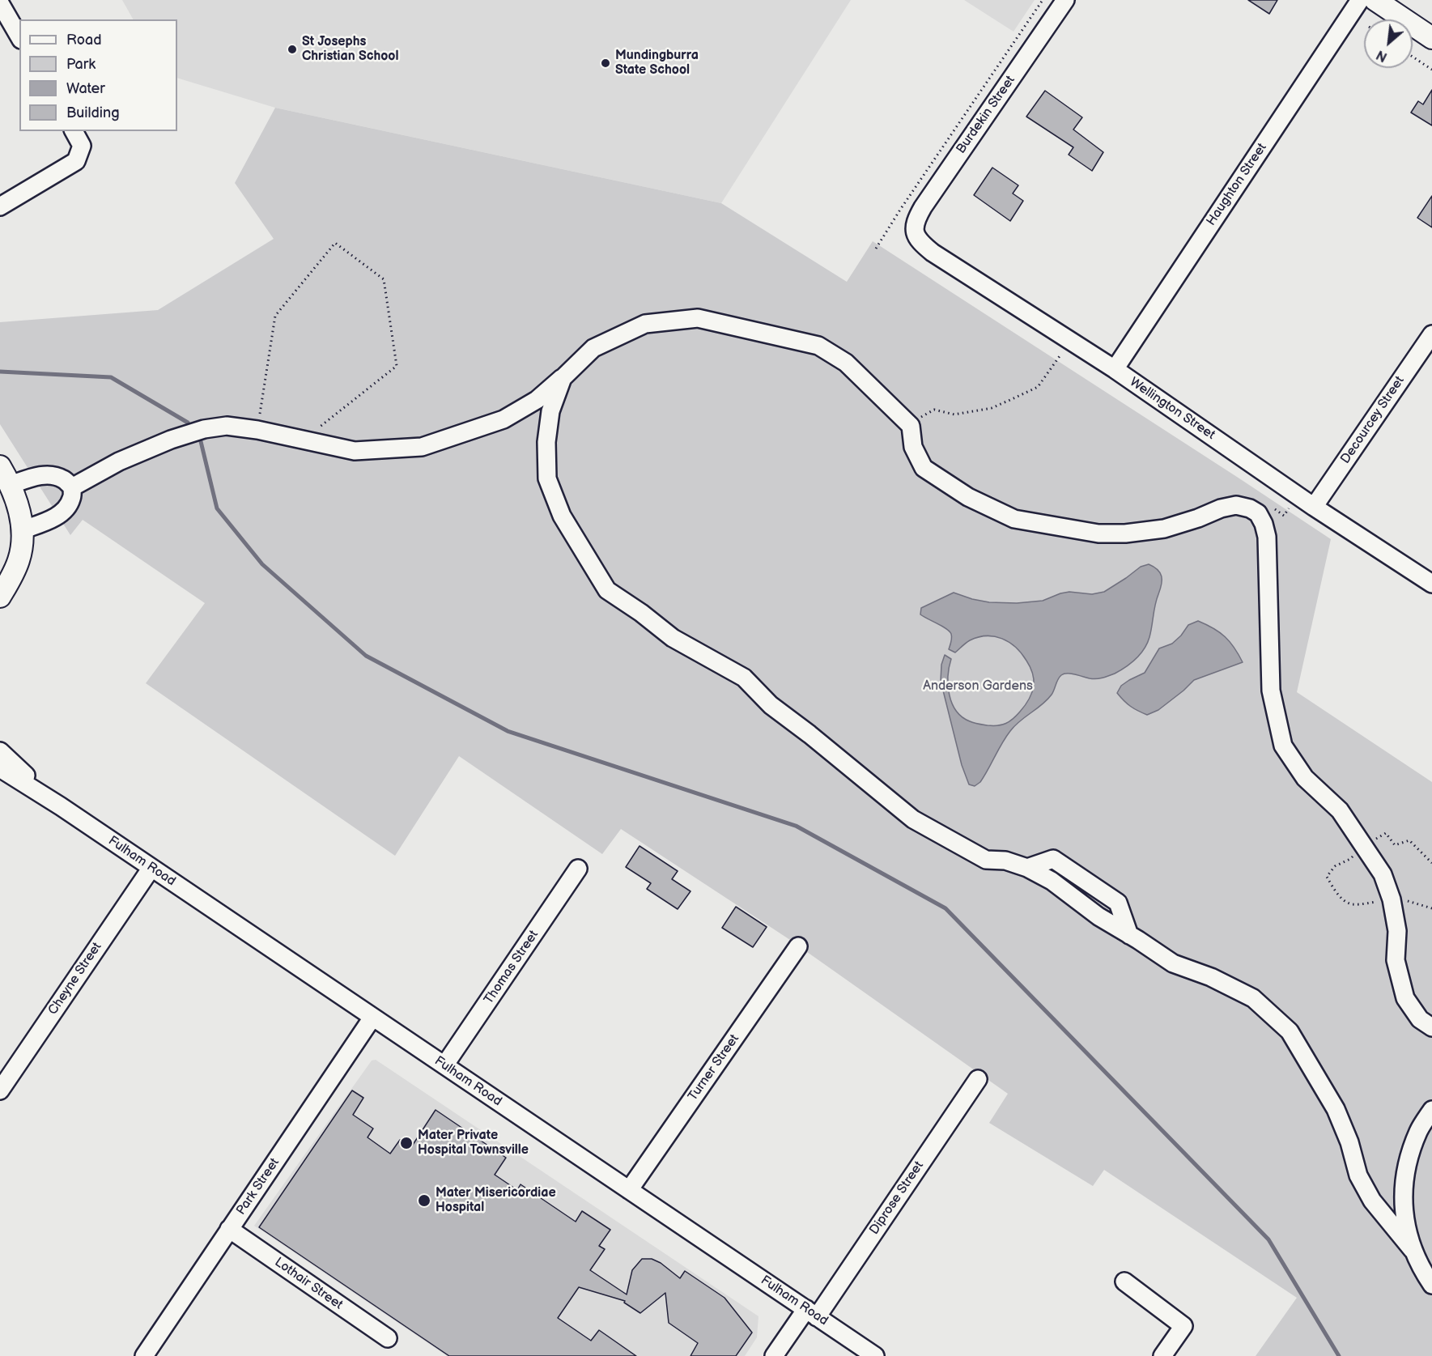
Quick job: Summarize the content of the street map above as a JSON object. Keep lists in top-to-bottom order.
{
  "streets": {
    "street": [
      "Burdekin Street",
      "Haughton Street",
      "Wellington Street",
      "Decourcey Street",
      "Fulham Road",
      "Thomas Street",
      "Cheyne Street",
      "Turner Street",
      "Park Street",
      "Diprose Street",
      "Lothair Street"
    ]
  },
  "crossings": [
    ["Burdekin Street", "Wellington Street"],
    ["Haughton Street", "Wellington Street"],
    ["Wellington Street", "Decourcey Street"],
    ["Fulham Road", "Thomas Street"],
    ["Fulham Road", "Cheyne Street"],
    ["Fulham Road", "Turner Street"],
    ["Fulham Road", "Park Street"],
    ["Fulham Road", "Diprose Street"],
    ["Park Street", "Lothair Street"]
  ],
  "parks": ["Anderson Gardens"],
  "places": [
    "St Josephs Christian School",
    "Mundingburra State School",
    "Mater Private Hospital Townsville",
    "Mater Misericordiae Hospital"
  ],
  "legend": [
    "Road",
    "Park",
    "Water",
    "Building"
  ],
  "north": "bottom left"
}
